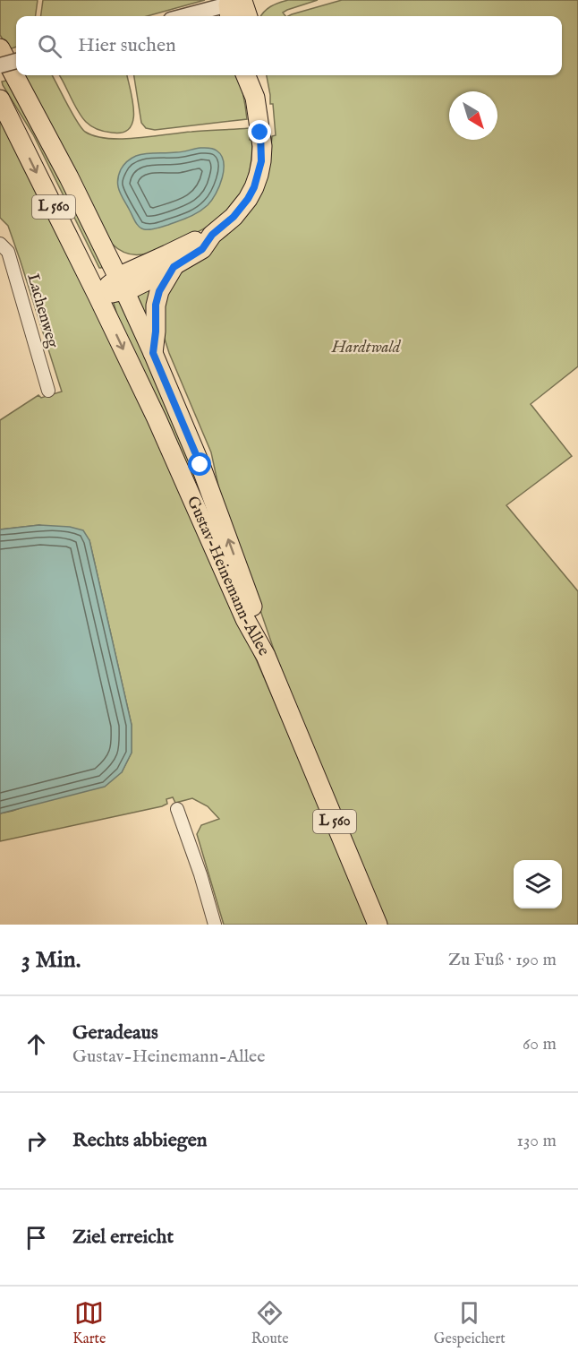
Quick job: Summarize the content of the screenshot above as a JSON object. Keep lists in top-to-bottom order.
{
  "streets": {
    "main road": ["L 560", "Gustav-Heinemann-Allee"],
    "street": ["Lachenweg"]
  },
  "crossings": [
    ["L 560", "Gustav-Heinemann-Allee"]
  ],
  "parks": ["Hardtwald"],
  "north": "bottom right",
  "page": {
    "search": "Hier suchen",
    "heading": ["3 Min.", "Zu Fuß · 190 m"],
    "list": [
      ["Geradeaus", "Gustav-Heinemann-Allee", "60 m"],
      ["Rechts abbiegen", "130 m"],
      "Ziel erreicht"
    ],
    "nav": ["Karte", "Route", "Gespeichert"]
  }
}
